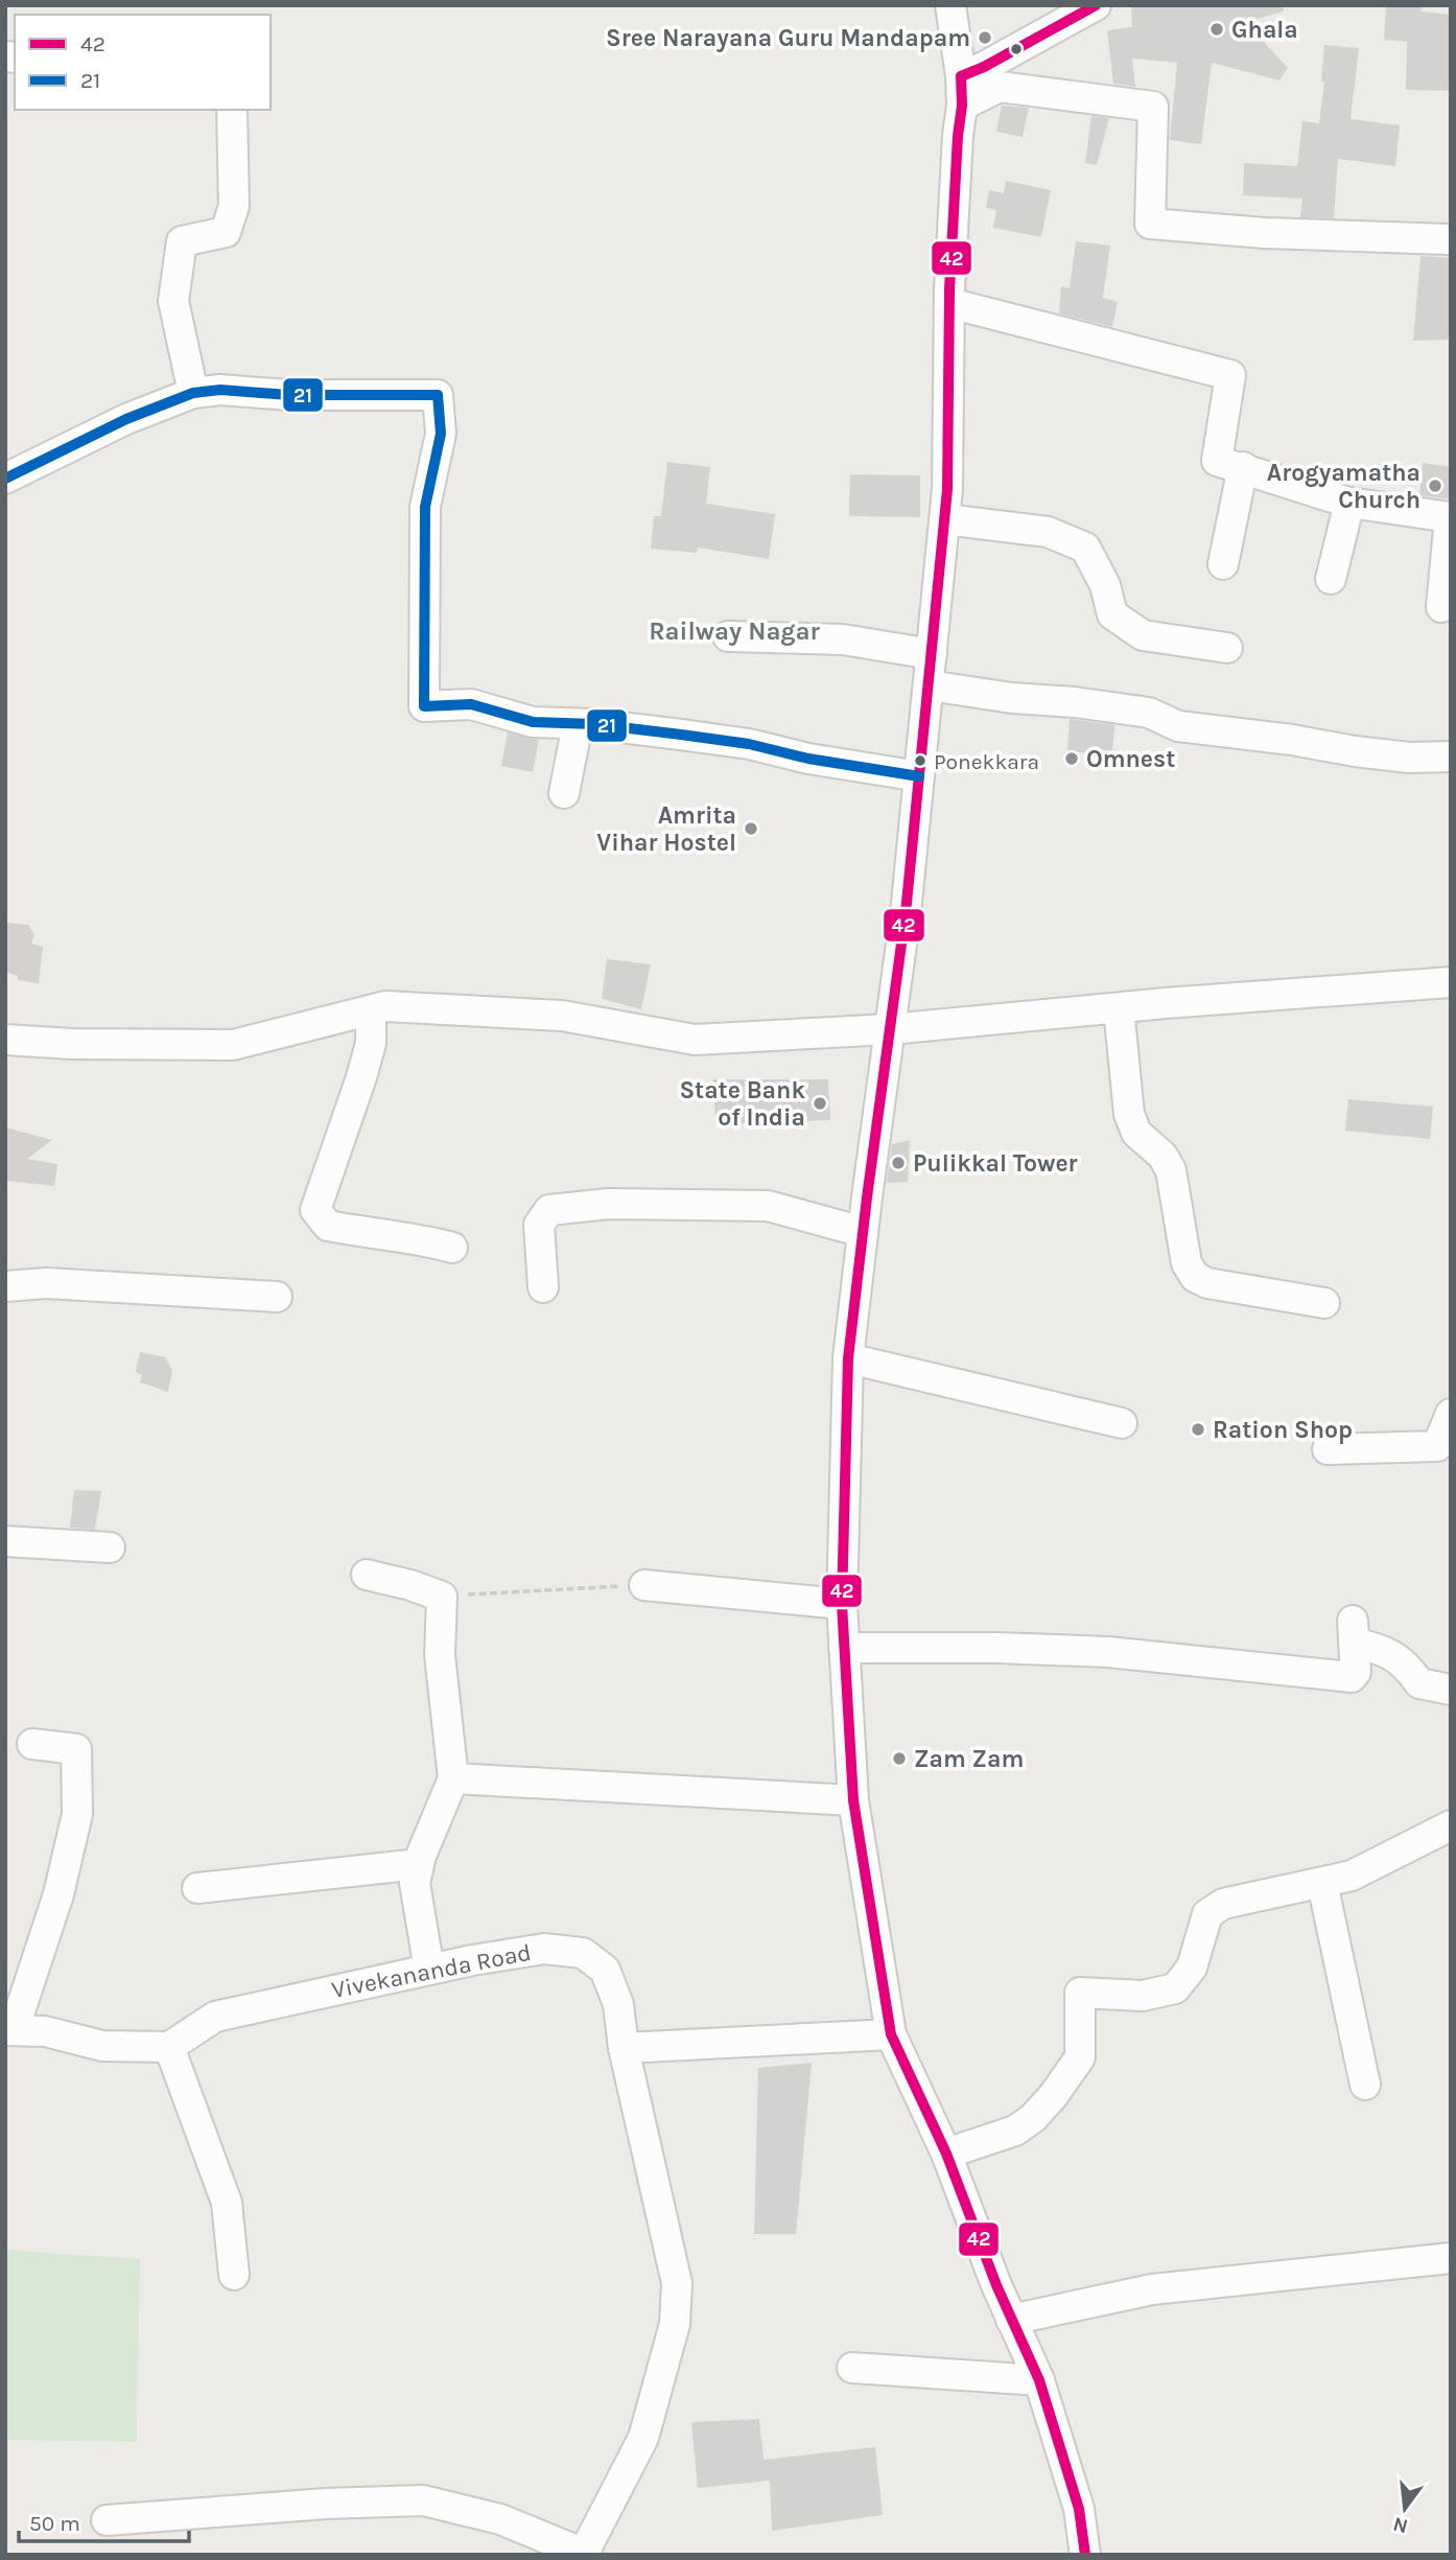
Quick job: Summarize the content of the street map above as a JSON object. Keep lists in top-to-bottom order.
{
  "streets": {
    "street": ["Vivekananda Road"]
  },
  "districts": ["Railway Nagar"],
  "places": [
    "Ghala",
    "Sree Narayana Guru Mandapam",
    "Arogyamatha Church",
    "Omnest",
    "Ponekkara",
    "Amrita Vihar Hostel",
    "State Bank of India",
    "Pulikkal Tower",
    "Ration Shop",
    "Zam Zam"
  ],
  "lines": ["transit line 42", "transit line 21"],
  "legend": ["42", "21"],
  "scale_bar": "50 m",
  "north": "bottom"
}
